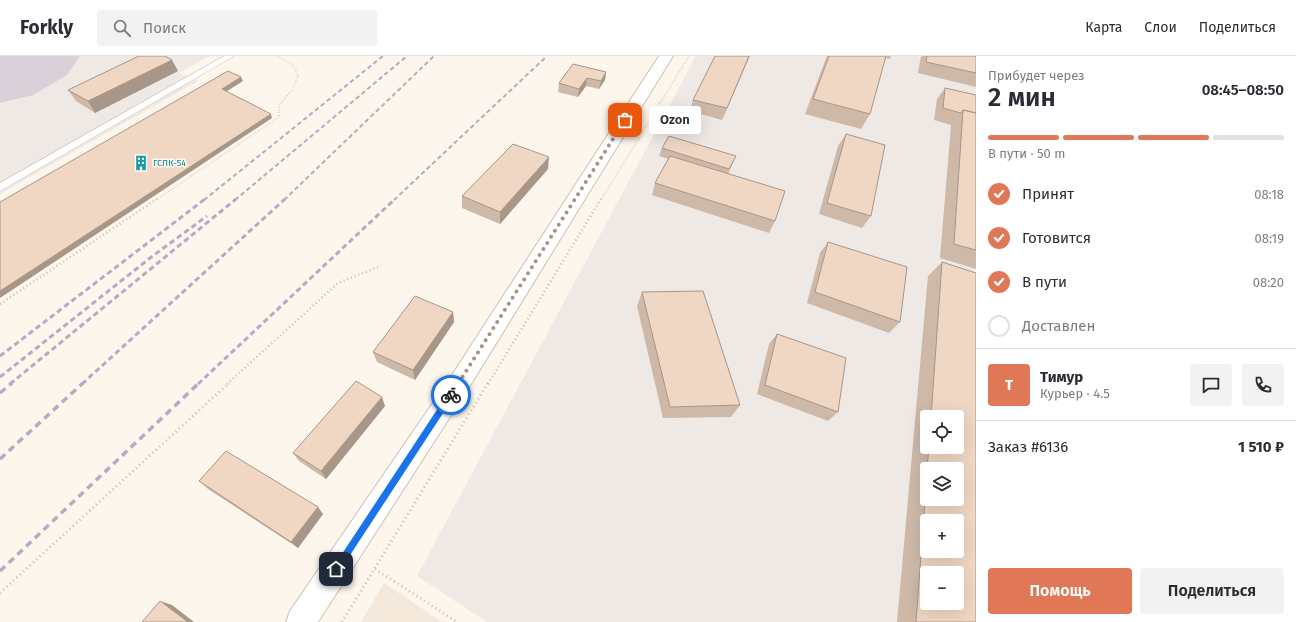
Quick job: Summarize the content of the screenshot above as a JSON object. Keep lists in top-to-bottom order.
{
  "places": {
    "other": ["Ozon"],
    "building": ["ГСПК-54"]
  },
  "page": {
    "header": "Forkly",
    "search": "Поиск",
    "nav": ["Карта", "Слои", "Поделиться"],
    "heading": ["2 мин", "Прибудет через", "08:45–08:50"],
    "panel": [
      "Тимур",
      "Курьер · 4.5",
      "Заказ #6136",
      "1 510 ₽"
    ],
    "bubble": "Ozon",
    "bar": "В пути · 50 m",
    "list": [
      ["Принят", "08:18"],
      ["Готовится", "08:19"],
      ["В пути", "08:20"],
      "Доставлен"
    ],
    "round": "Т",
    "map_buttons": ["+", "−"],
    "buttons": ["Помощь", "Поделиться"]
  }
}
